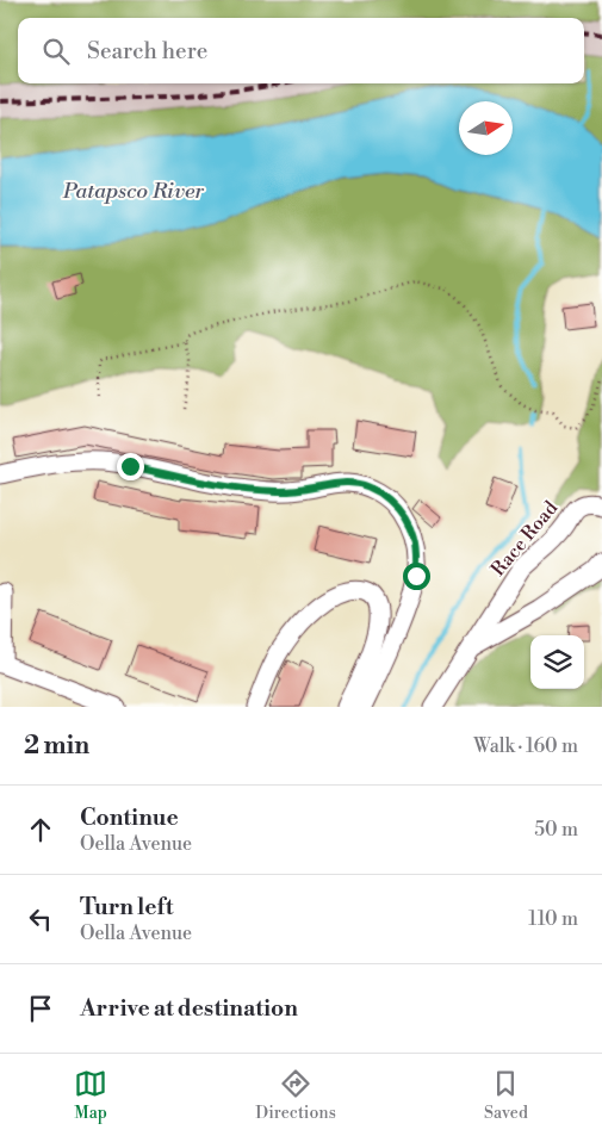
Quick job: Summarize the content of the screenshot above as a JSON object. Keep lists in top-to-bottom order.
{
  "streets": {
    "street": ["Race Road"]
  },
  "water": ["Patapsco River"],
  "north": "right",
  "page": {
    "search": "Search here",
    "heading": ["2 min", "Walk · 160 m"],
    "list": [
      ["Continue", "Oella Avenue", "50 m"],
      ["Turn left", "Oella Avenue", "110 m"],
      "Arrive at destination"
    ],
    "nav": ["Map", "Directions", "Saved"]
  }
}
